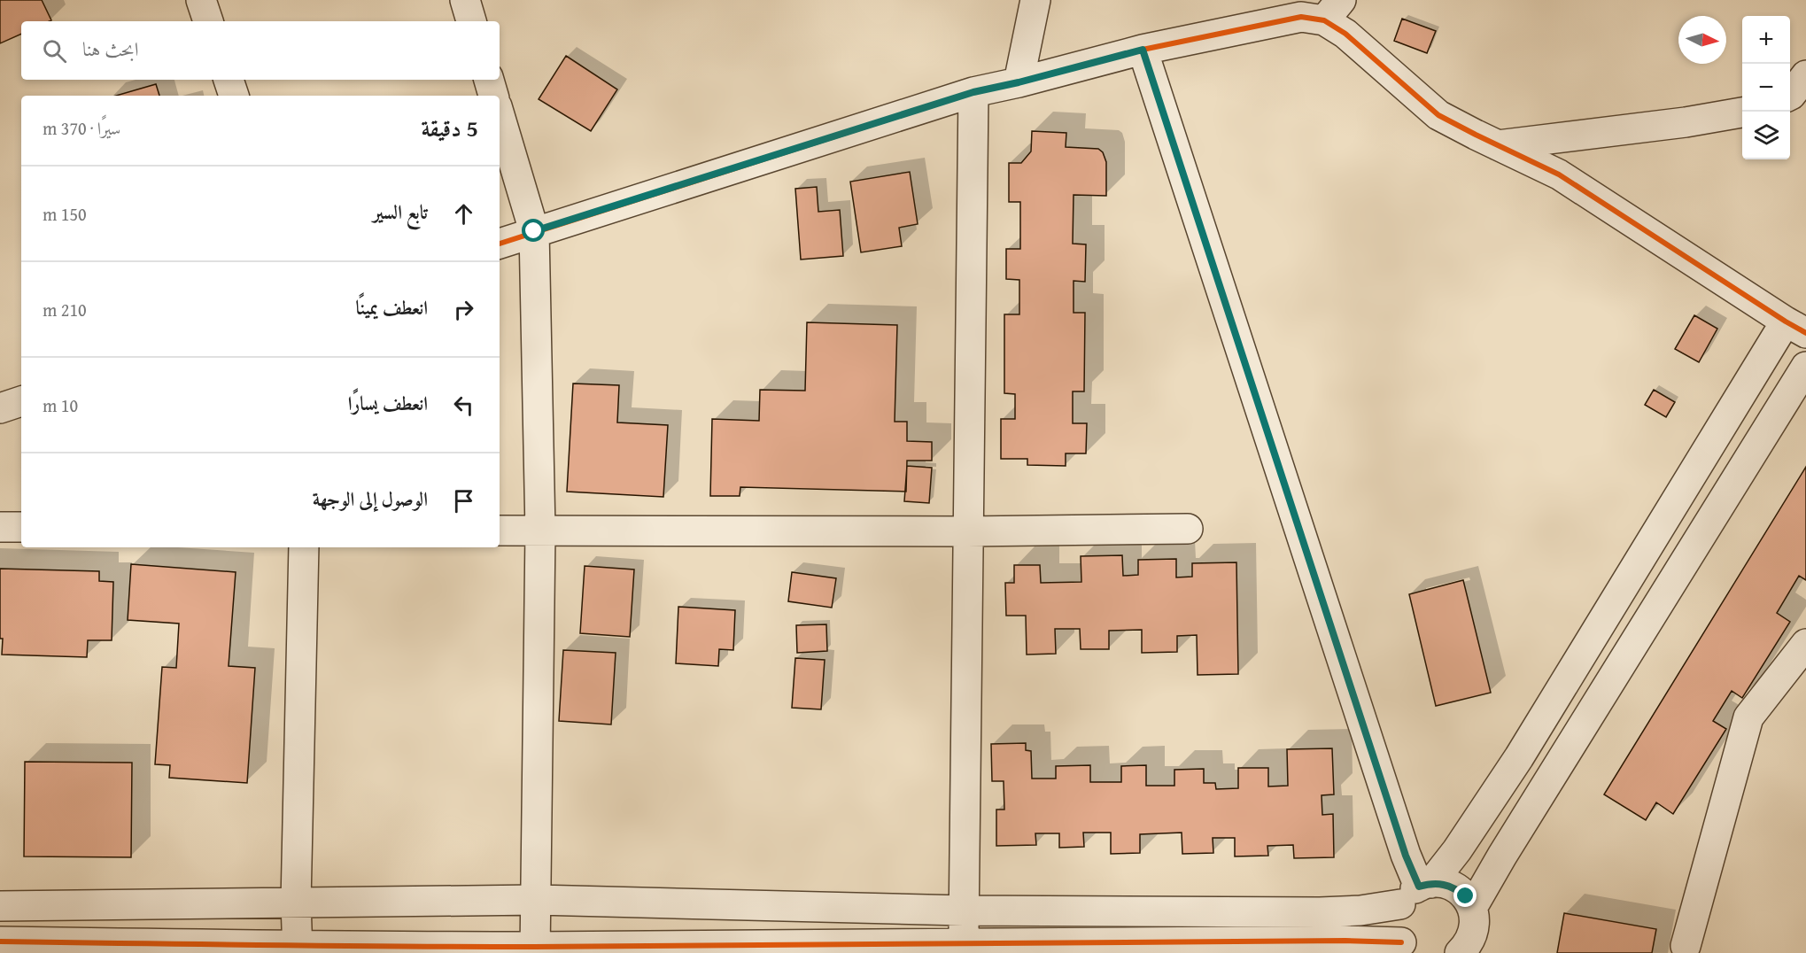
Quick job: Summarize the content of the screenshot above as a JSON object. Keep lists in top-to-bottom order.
{
  "north": "right",
  "page": {
    "map_buttons": ["+", "−"],
    "search": "ابحث هنا",
    "heading": ["5 دقيقة", "سيرًا · 370 m"],
    "list": [
      ["تابع السير", "150 m"],
      ["انعطف يمينًا", "210 m"],
      ["انعطف يسارًا", "10 m"],
      "الوصول إلى الوجهة"
    ]
  }
}
